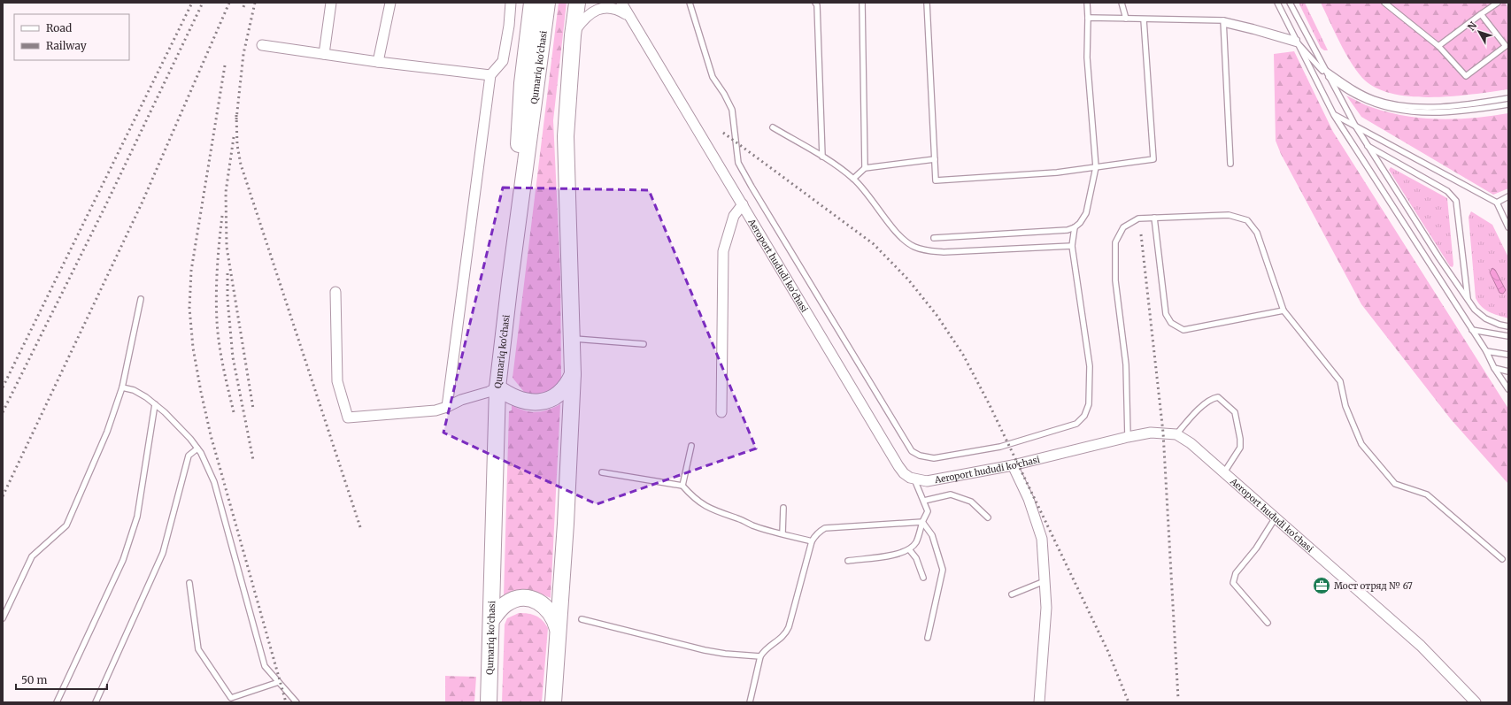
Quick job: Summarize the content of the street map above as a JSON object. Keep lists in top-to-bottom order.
{
  "streets": {
    "main road": ["Qumariq ko'chasi"],
    "street": ["Aeroport hududi ko'chasi"]
  },
  "places": {
    "office": ["Мост отряд № 67"]
  },
  "legend": ["Road", "Railway"],
  "scale_bar": "50 m",
  "north": "top left"
}
